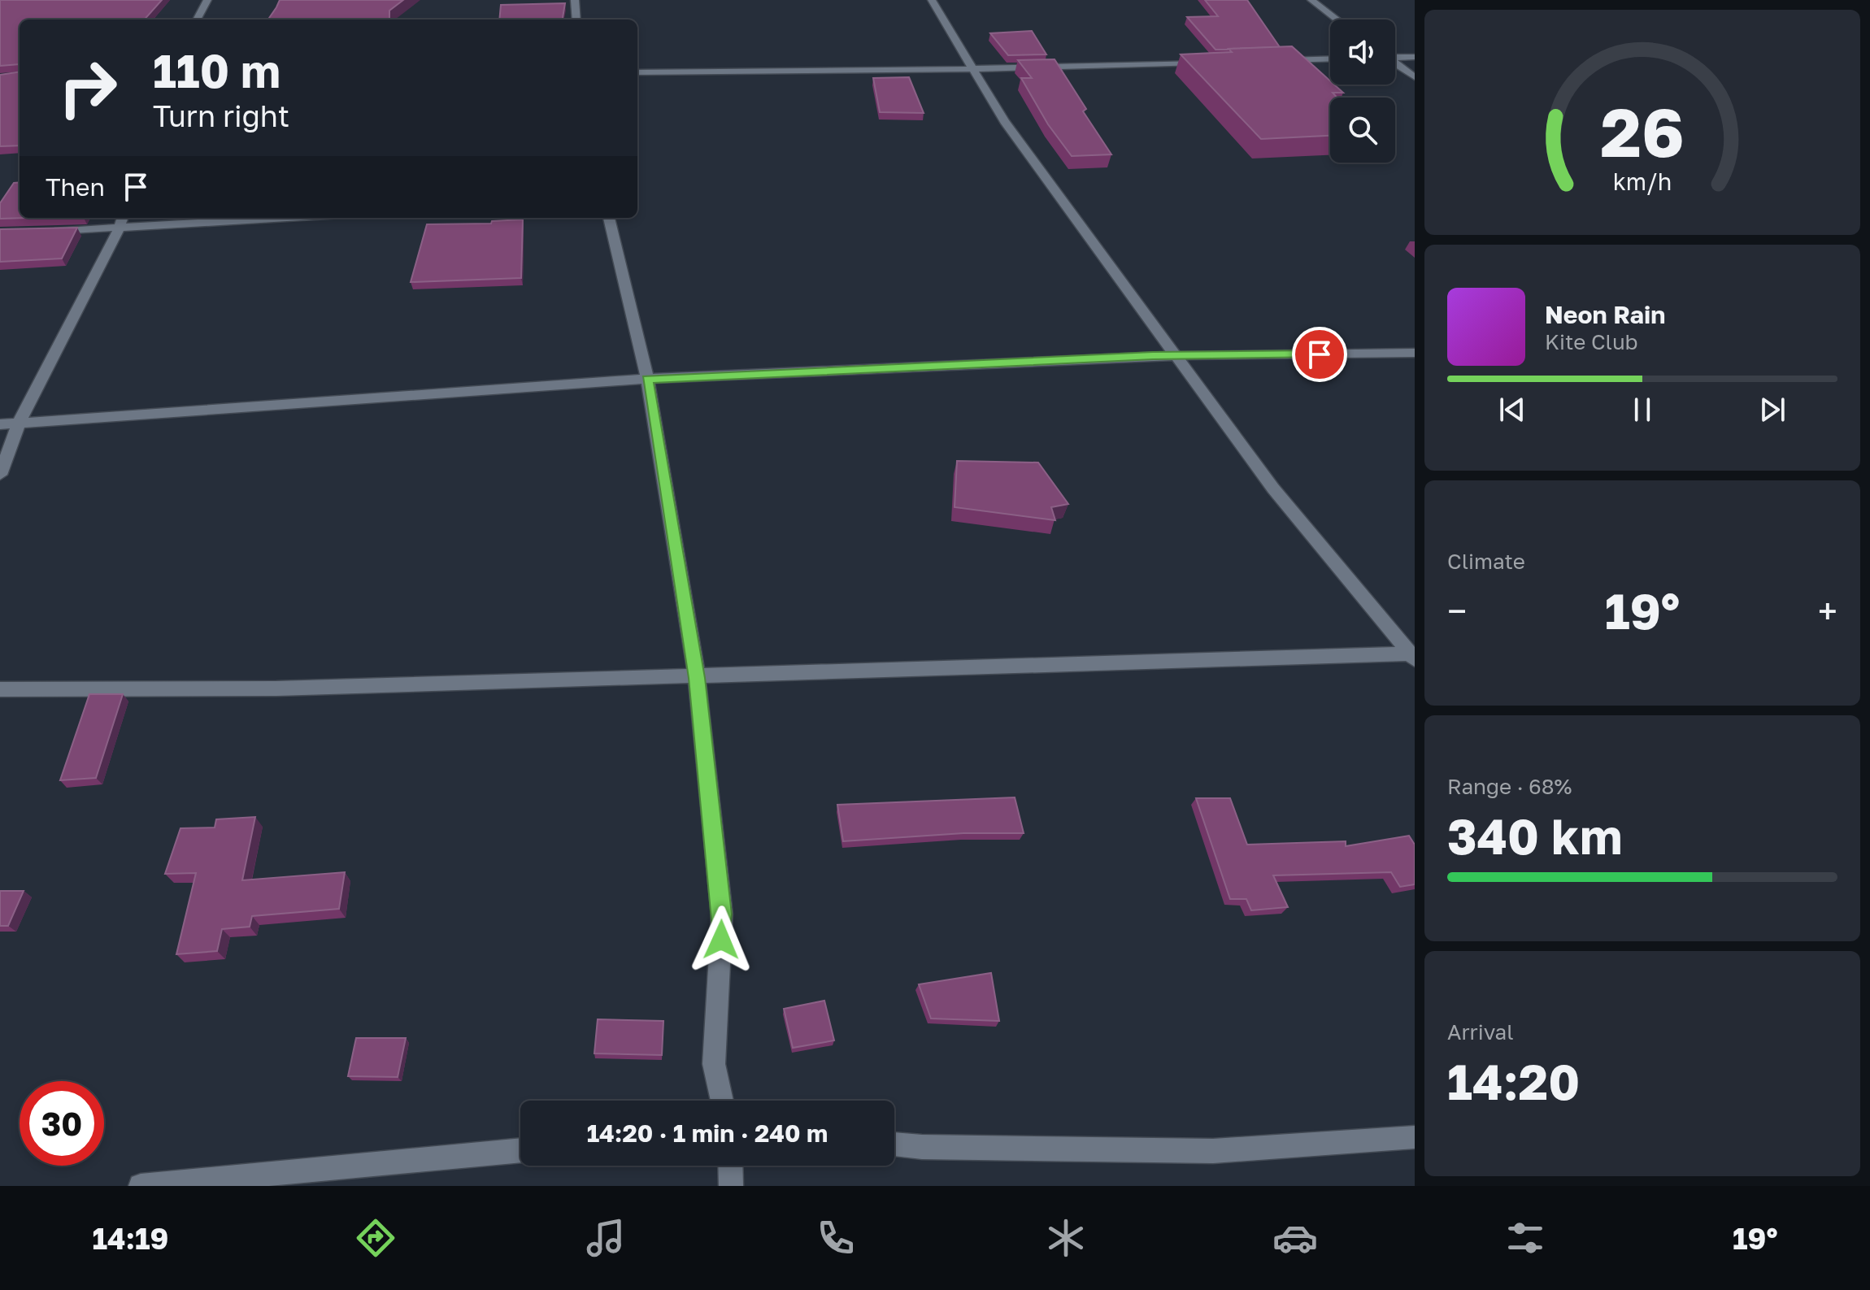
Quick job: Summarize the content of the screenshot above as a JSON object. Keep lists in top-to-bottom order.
{
  "page": {
    "turn": ["110 m", "Turn right"],
    "then": "Then",
    "song": ["Neon Rain", "Kite Club"],
    "tile": [
      "Climate",
      ["Range · 68%", "340 km"],
      ["Arrival", "14:20"]
    ],
    "heat": ["−", "19°", "+"],
    "limit": "30",
    "trip": "14:20 · 1 min · 240 m",
    "tabs": ["14:19", "19°"],
    "gauge": ["26", "km/h"]
  }
}
